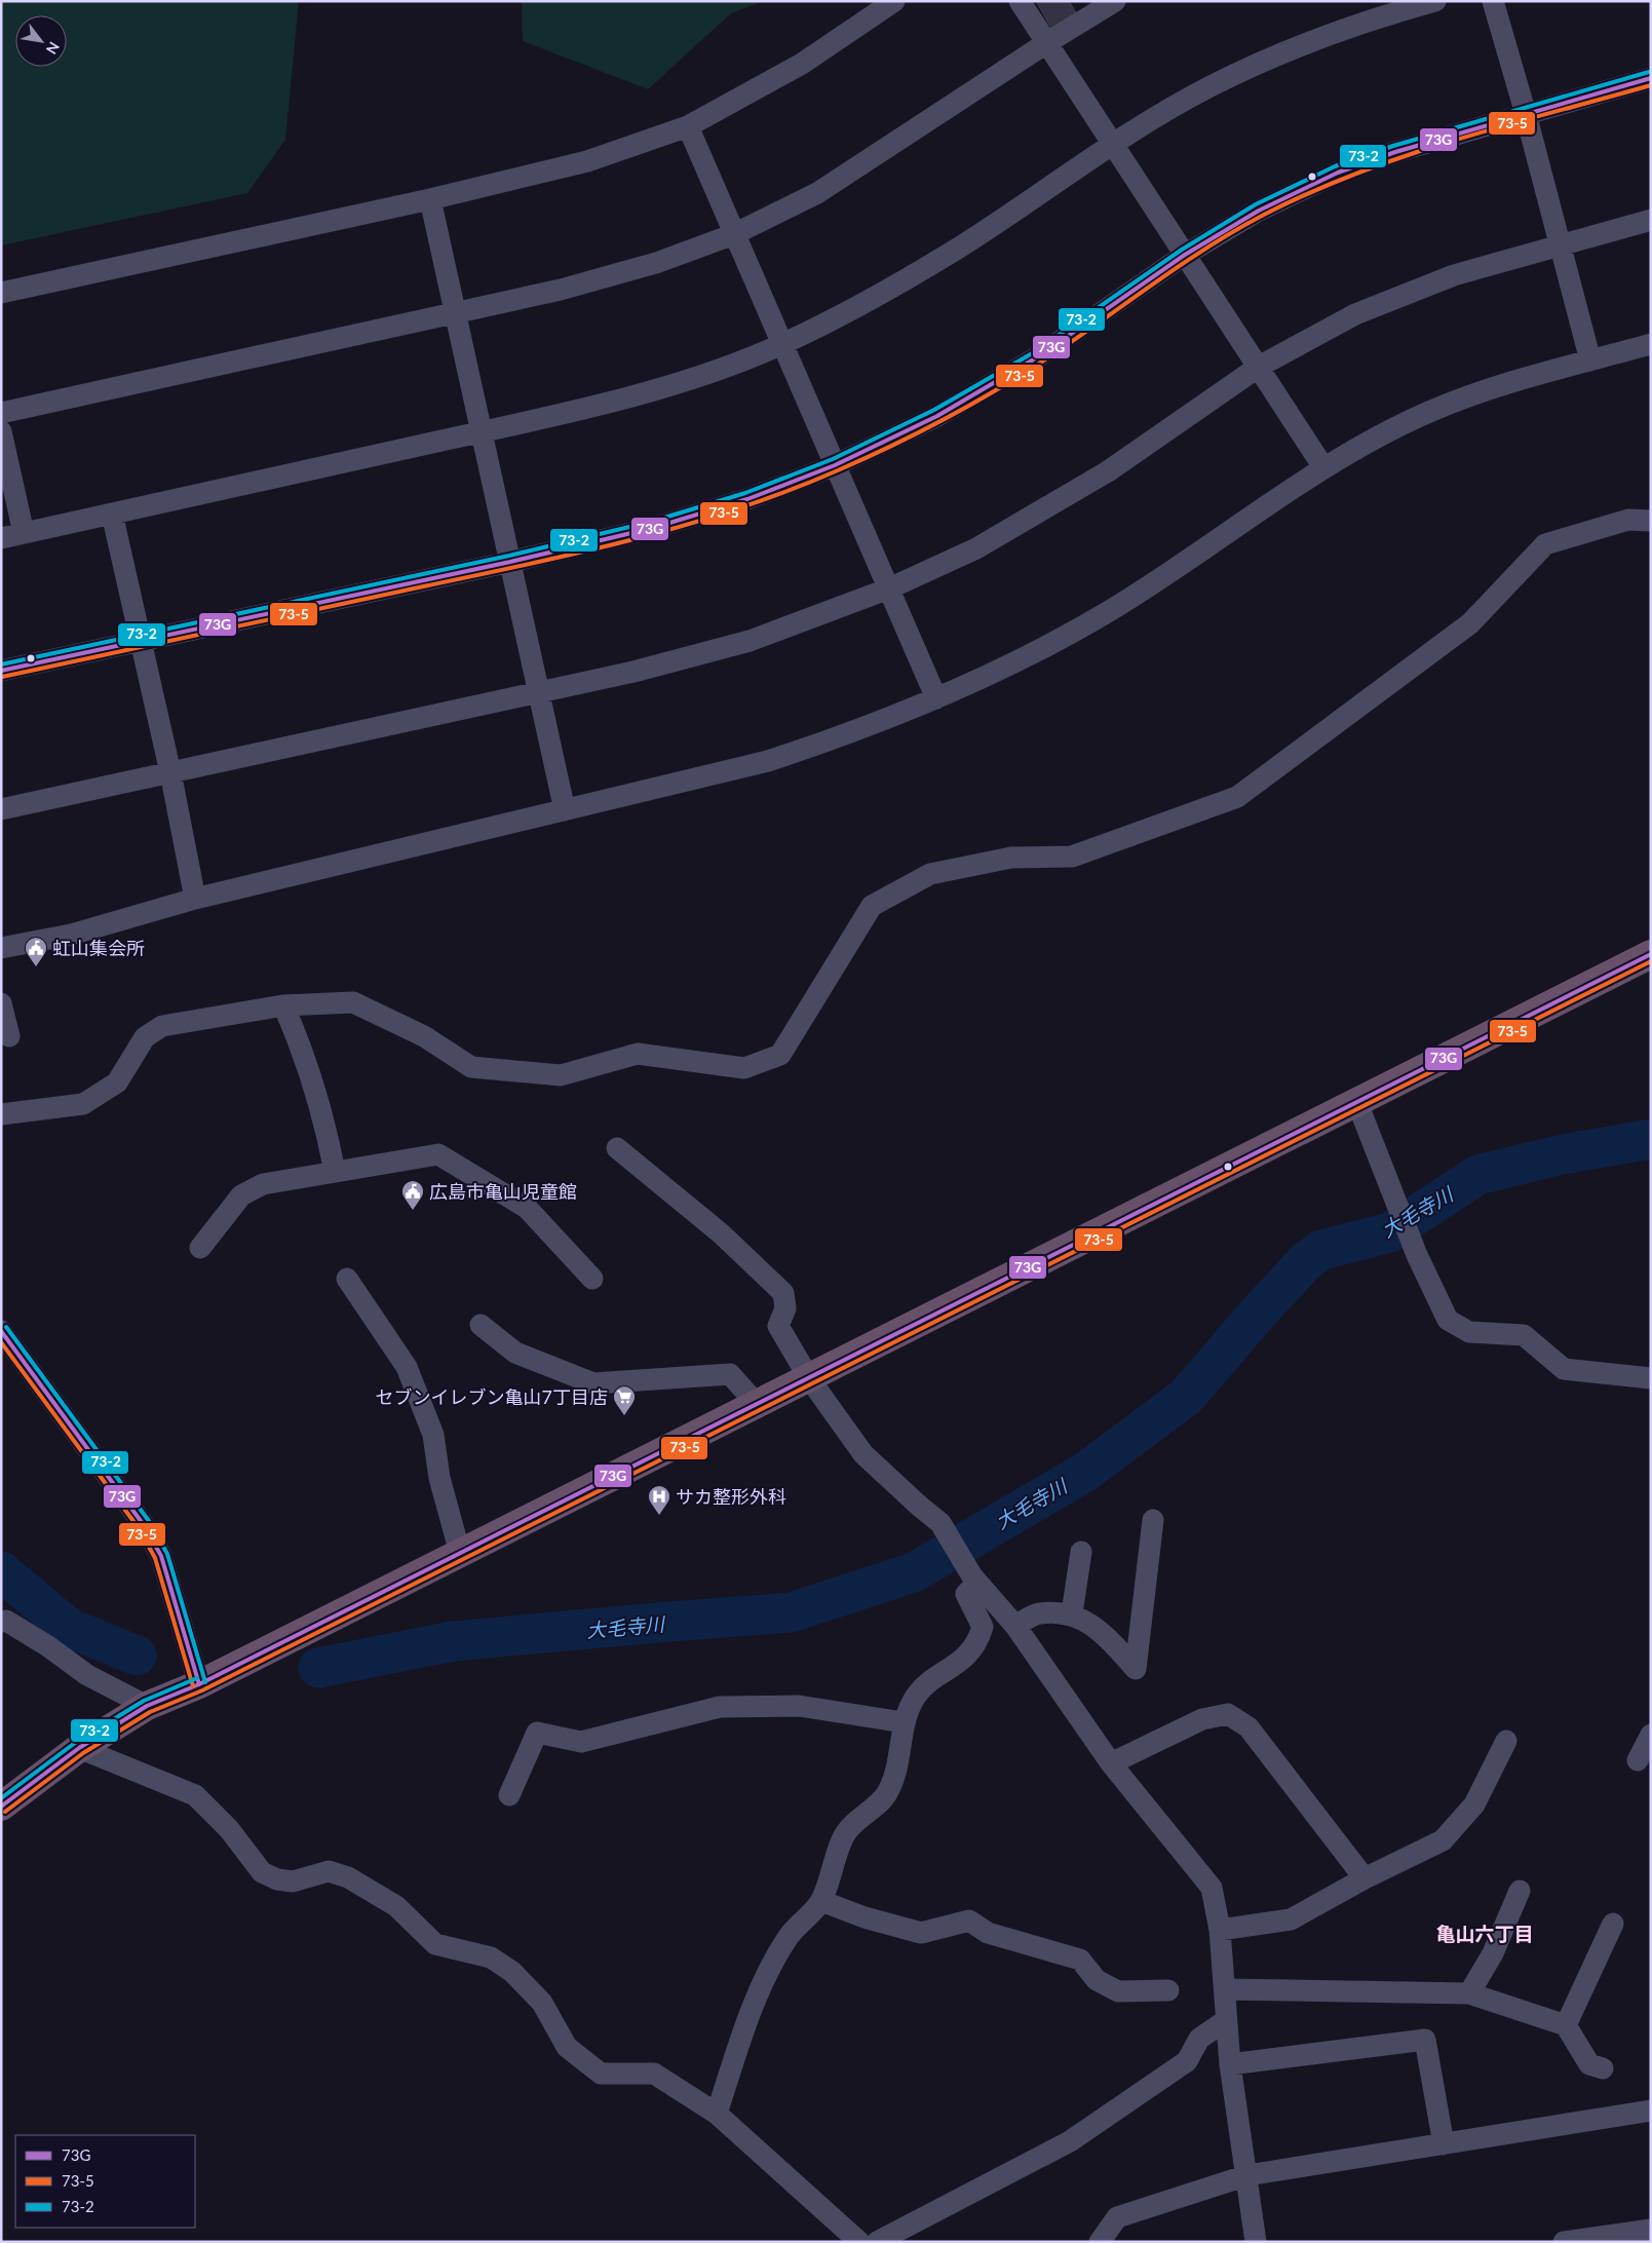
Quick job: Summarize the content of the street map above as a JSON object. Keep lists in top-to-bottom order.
{
  "districts": ["亀山六丁目"],
  "water": ["大毛寺川"],
  "places": {
    "public building": ["虹山集会所", "広島市亀山児童館"],
    "supermarket": ["セブンイレブン亀山7丁目店"],
    "hospital": ["サカ整形外科"]
  },
  "lines": ["transit line 73-2", "transit line 73G", "transit line 73-5"],
  "legend": ["73G", "73-5", "73-2"],
  "north": "bottom right"
}
